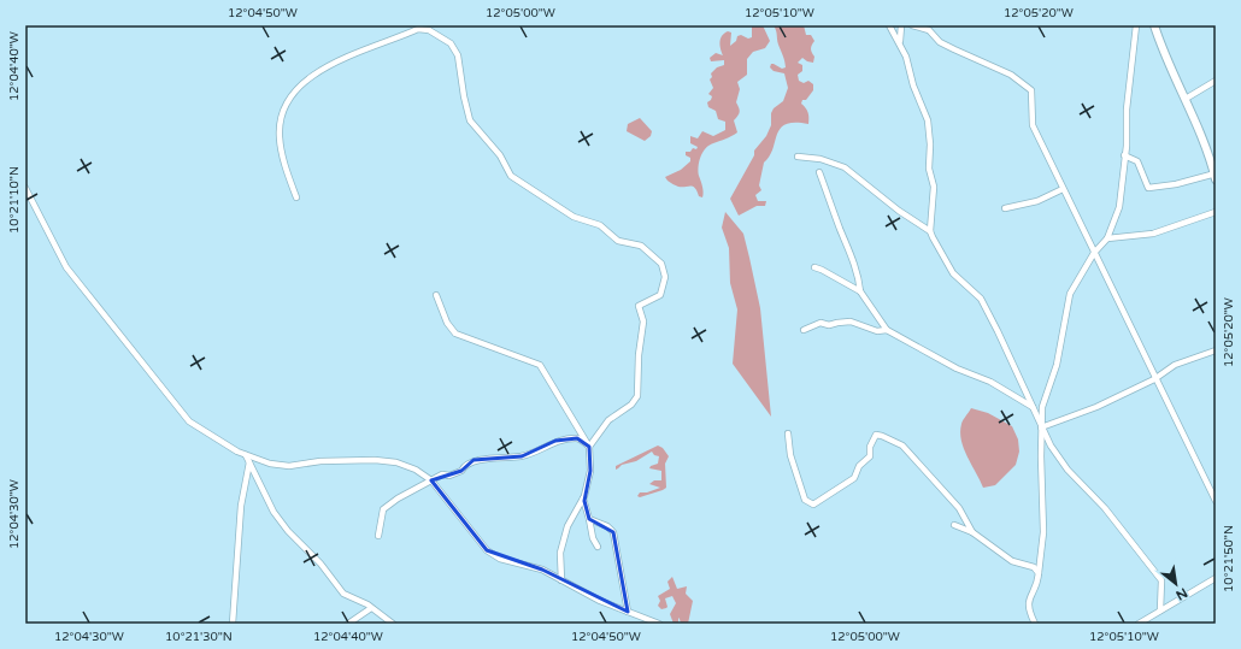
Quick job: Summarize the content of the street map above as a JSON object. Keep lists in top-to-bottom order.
{
  "north": "bottom right",
  "coordinates": [
    "12°04'50\"W",
    "12°05'00\"W",
    "12°05'10\"W",
    "12°05'20\"W",
    "12°04'40\"W",
    "10°21'10\"N",
    "12°04'30\"W",
    "10°21'50\"N",
    "10°21'30\"N"
  ]
}
